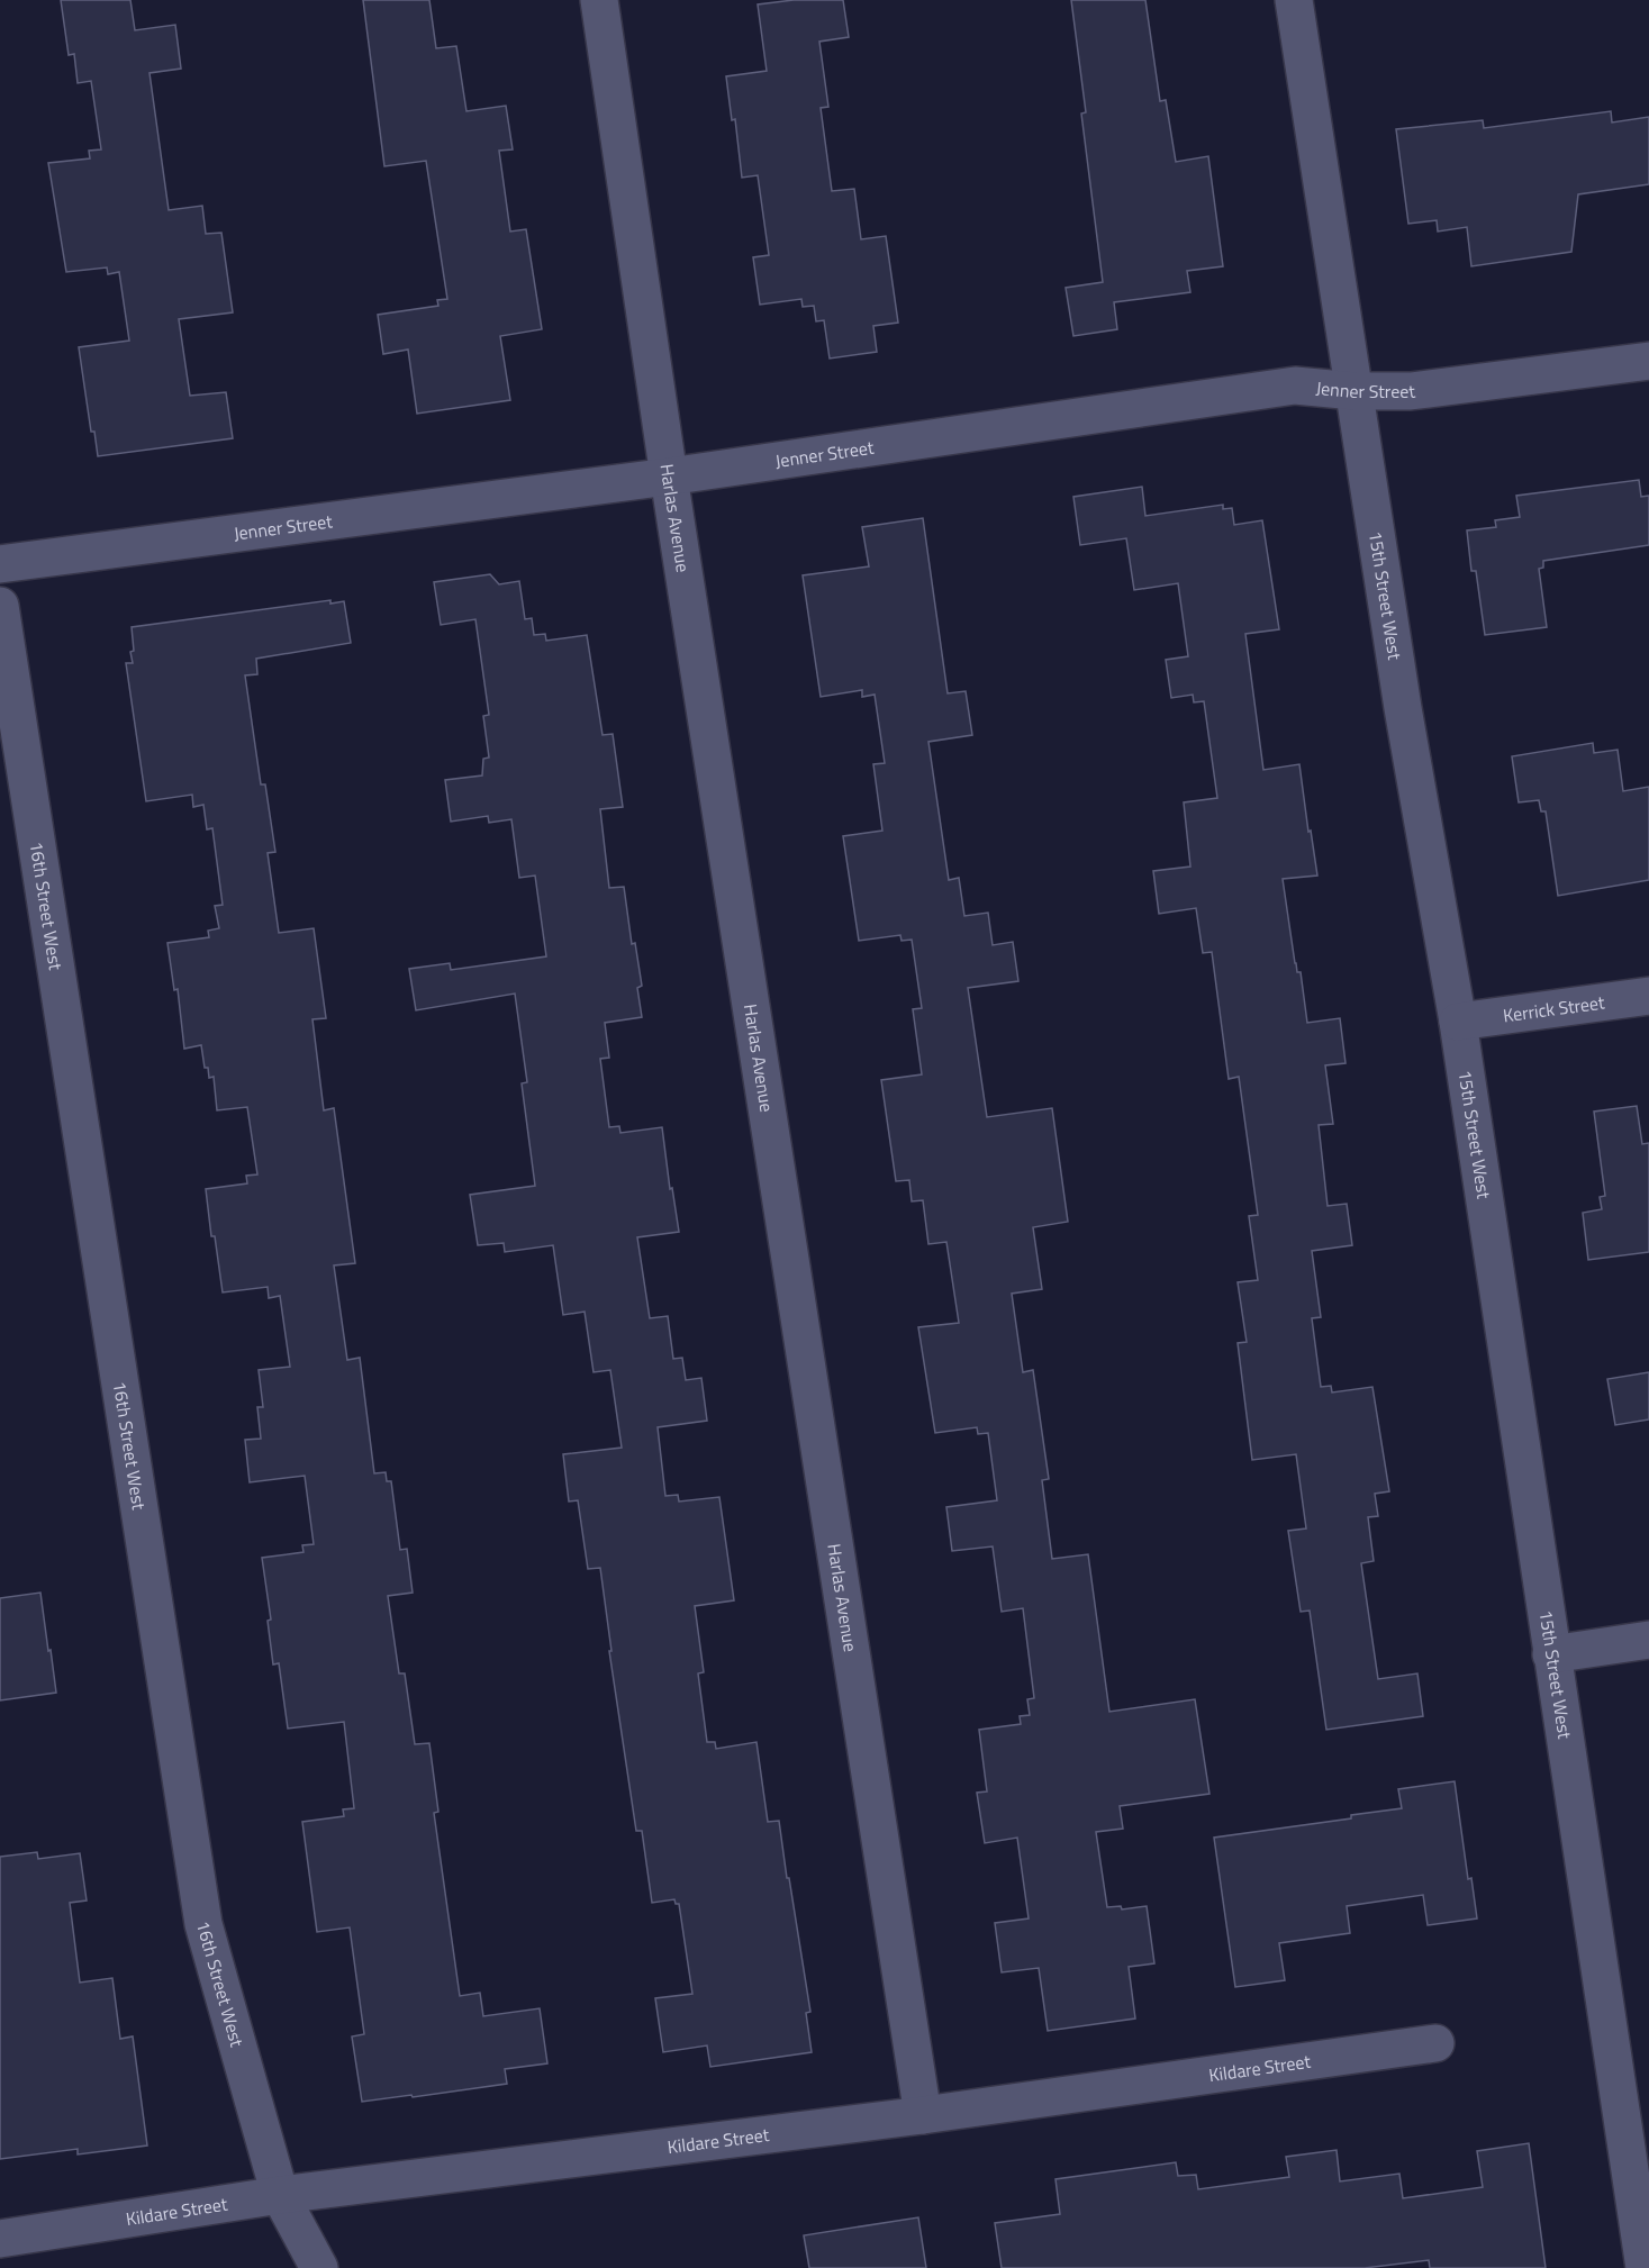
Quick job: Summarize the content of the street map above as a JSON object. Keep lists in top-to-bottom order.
{
  "streets": {
    "street": [
      "Jenner Street",
      "Harlas Avenue",
      "15th Street West",
      "16th Street West",
      "Kerrick Street",
      "Kildare Street"
    ]
  },
  "crossings": [
    ["Jenner Street", "Harlas Avenue"],
    ["Jenner Street", "15th Street West"],
    ["Harlas Avenue", "Kildare Street"],
    ["15th Street West", "Kerrick Street"],
    ["16th Street West", "Kildare Street"]
  ]
}
